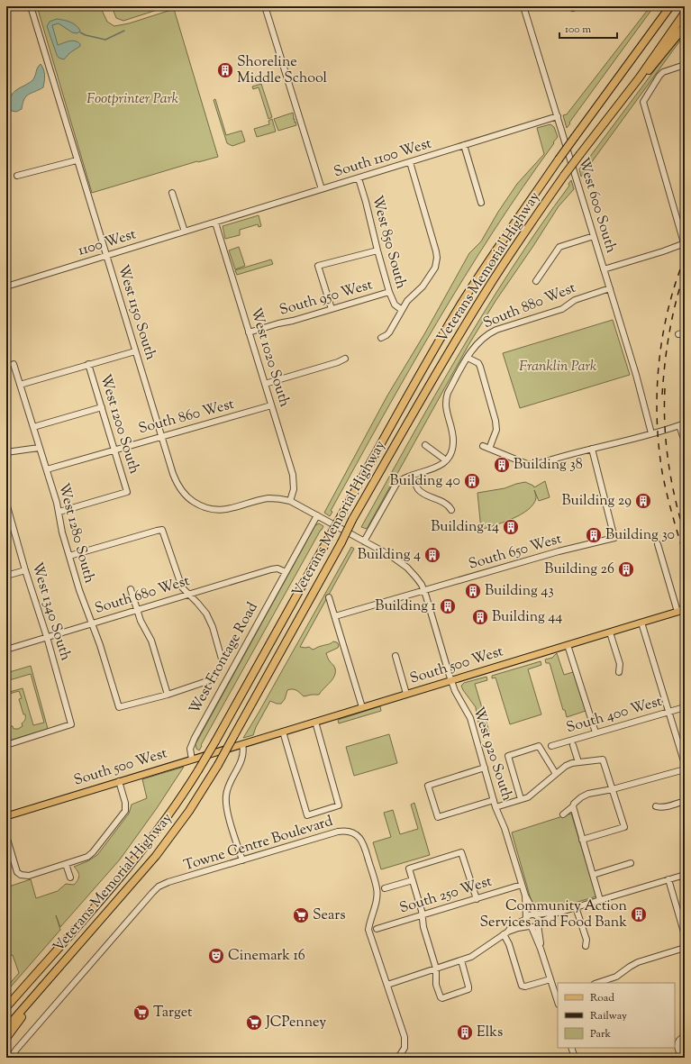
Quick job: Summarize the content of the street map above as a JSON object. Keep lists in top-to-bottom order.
{
  "streets": {
    "highway": ["Veterans Memorial Highway"],
    "main road": ["South 500 West"],
    "street": [
      "South 1100 West",
      "West 600 South",
      "West 850 South",
      "1100 West",
      "South 950 West",
      "South 880 West",
      "West 1150 South",
      "West 1020 South",
      "South 860 West",
      "West 1200 South",
      "West 1280 South",
      "South 650 West",
      "South 680 West",
      "West 1340 South",
      "West Frontage Road",
      "South 400 West",
      "West 920 South",
      "Towne Centre Boulevard",
      "South 250 West"
    ]
  },
  "crossings": [
    ["South 1100 West", "West 600 South"],
    ["South 1100 West", "West 850 South"],
    ["South 1100 West", "1100 West"],
    ["South 1100 West", "West 1020 South"],
    ["West 600 South", "South 880 West"],
    ["West 850 South", "South 950 West"],
    ["1100 West", "West 1150 South"],
    ["1100 West", "West 1020 South"],
    ["South 950 West", "West 1020 South"],
    ["West 1150 South", "West 1020 South"],
    ["West 1150 South", "South 860 West"],
    ["West 1150 South", "West 920 South"],
    ["West 1020 South", "South 860 West"],
    ["West 1020 South", "West 920 South"],
    ["South 860 West", "West 1200 South"],
    ["South 860 West", "West 1280 South"],
    ["West 1200 South", "West 1280 South"],
    ["West 1280 South", "South 680 West"],
    ["South 650 West", "West 920 South"],
    ["South 680 West", "West 1340 South"],
    ["South 680 West", "West Frontage Road"],
    ["West Frontage Road", "South 500 West"],
    ["West Frontage Road", "West 920 South"],
    ["South 500 West", "West 920 South"],
    ["West 920 South", "South 250 West"]
  ],
  "parks": ["Footprinter Park", "Franklin Park"],
  "places": {
    "building": [
      "Shoreline Middle School",
      "Building 38",
      "Building 40",
      "Building 29",
      "Building 14",
      "Building 30",
      "Building 4",
      "Building 26",
      "Building 43",
      "Building 1",
      "Building 44",
      "Community Action Services and Food Bank",
      "Elks"
    ],
    "supermarket": ["Sears", "Target", "JCPenney"],
    "theatre": ["Cinemark 16"]
  },
  "legend": ["Road", "Railway", "Park"],
  "scale_bar": "100 m"
}
